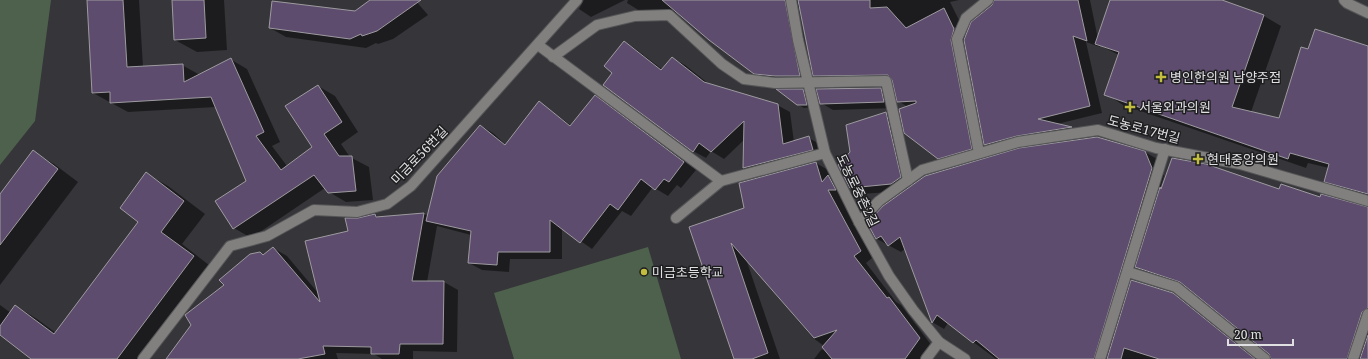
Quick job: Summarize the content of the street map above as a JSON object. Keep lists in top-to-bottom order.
{
  "streets": {
    "street": ["도농로17번길", "미금로56번길", "도농로중촌2길"]
  },
  "crossings": [
    ["도농로17번길", "도농로중촌2길"]
  ],
  "places": {
    "health": ["병인한의원 남양주점", "서울외과의원", "현대중앙의원"],
    "other": ["미금초등학교"]
  },
  "scale_bar": "20 m"
}
